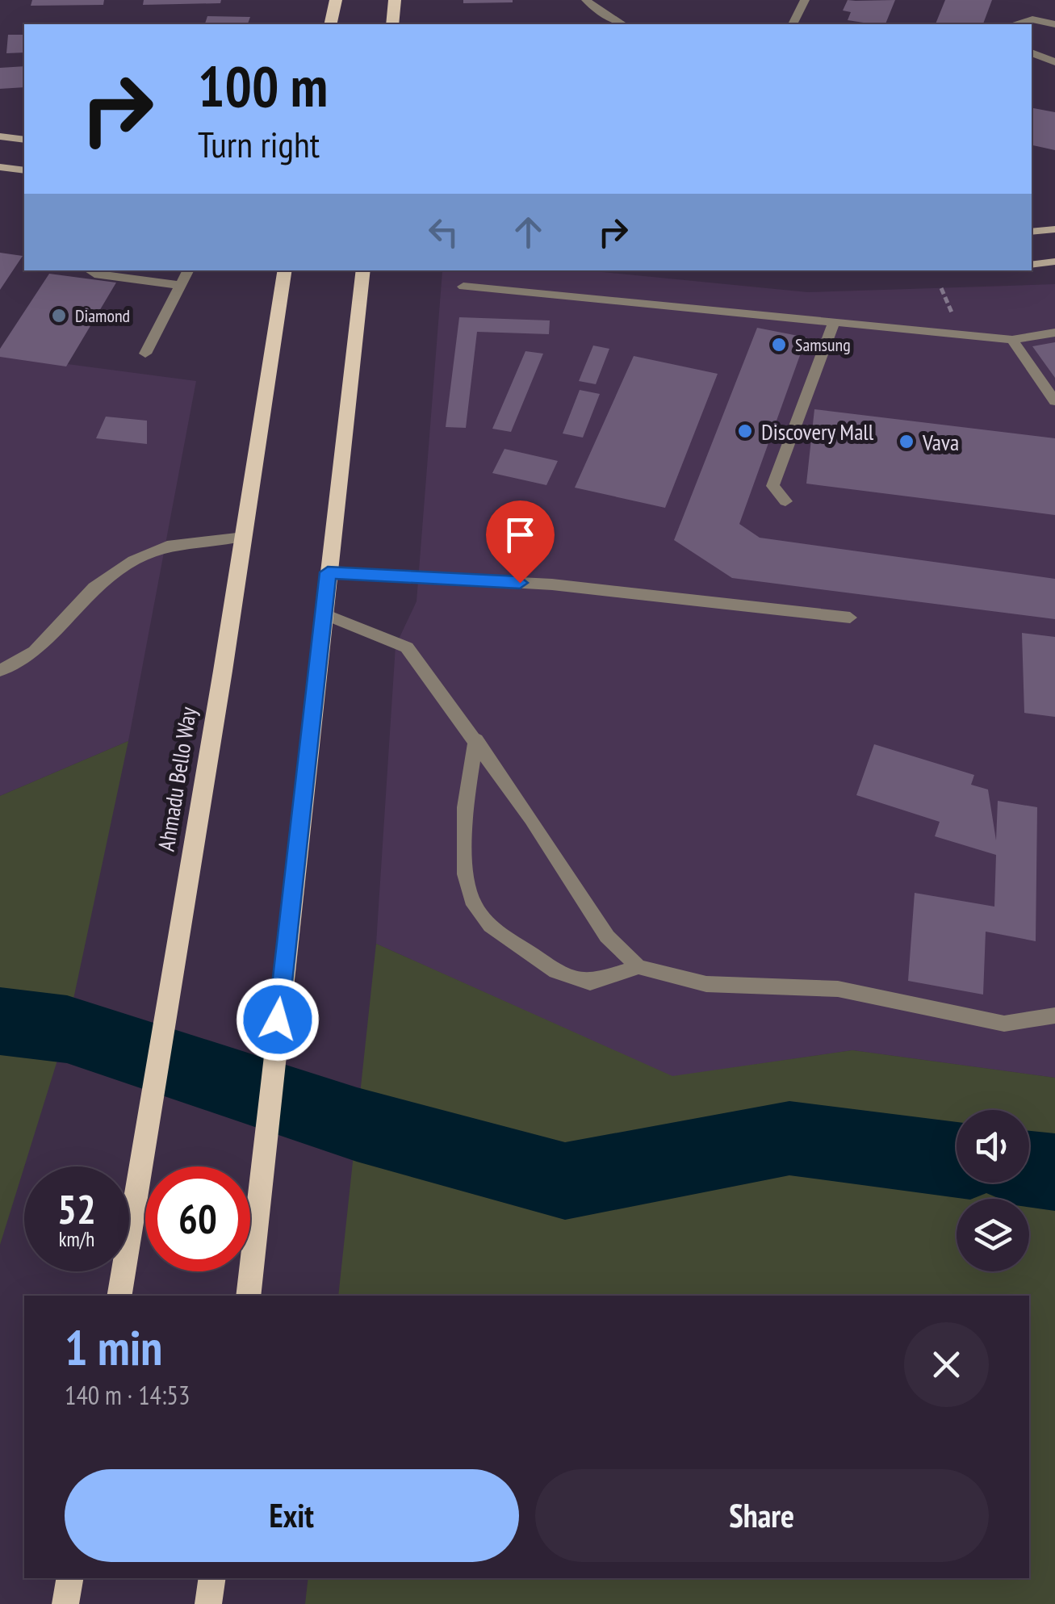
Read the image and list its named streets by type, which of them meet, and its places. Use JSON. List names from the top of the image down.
{
  "streets": {
    "main road": ["Ahmadu Bello Way"]
  },
  "places": [
    "Diamond",
    "Samsung",
    "Discovery Mall",
    "Vava"
  ],
  "page": {
    "turn": ["100 m", "Turn right"],
    "speed": "52 km/h",
    "limit": "60",
    "heading": ["1 min", "140 m · 14:53"],
    "buttons": ["Exit", "Share"]
  }
}
